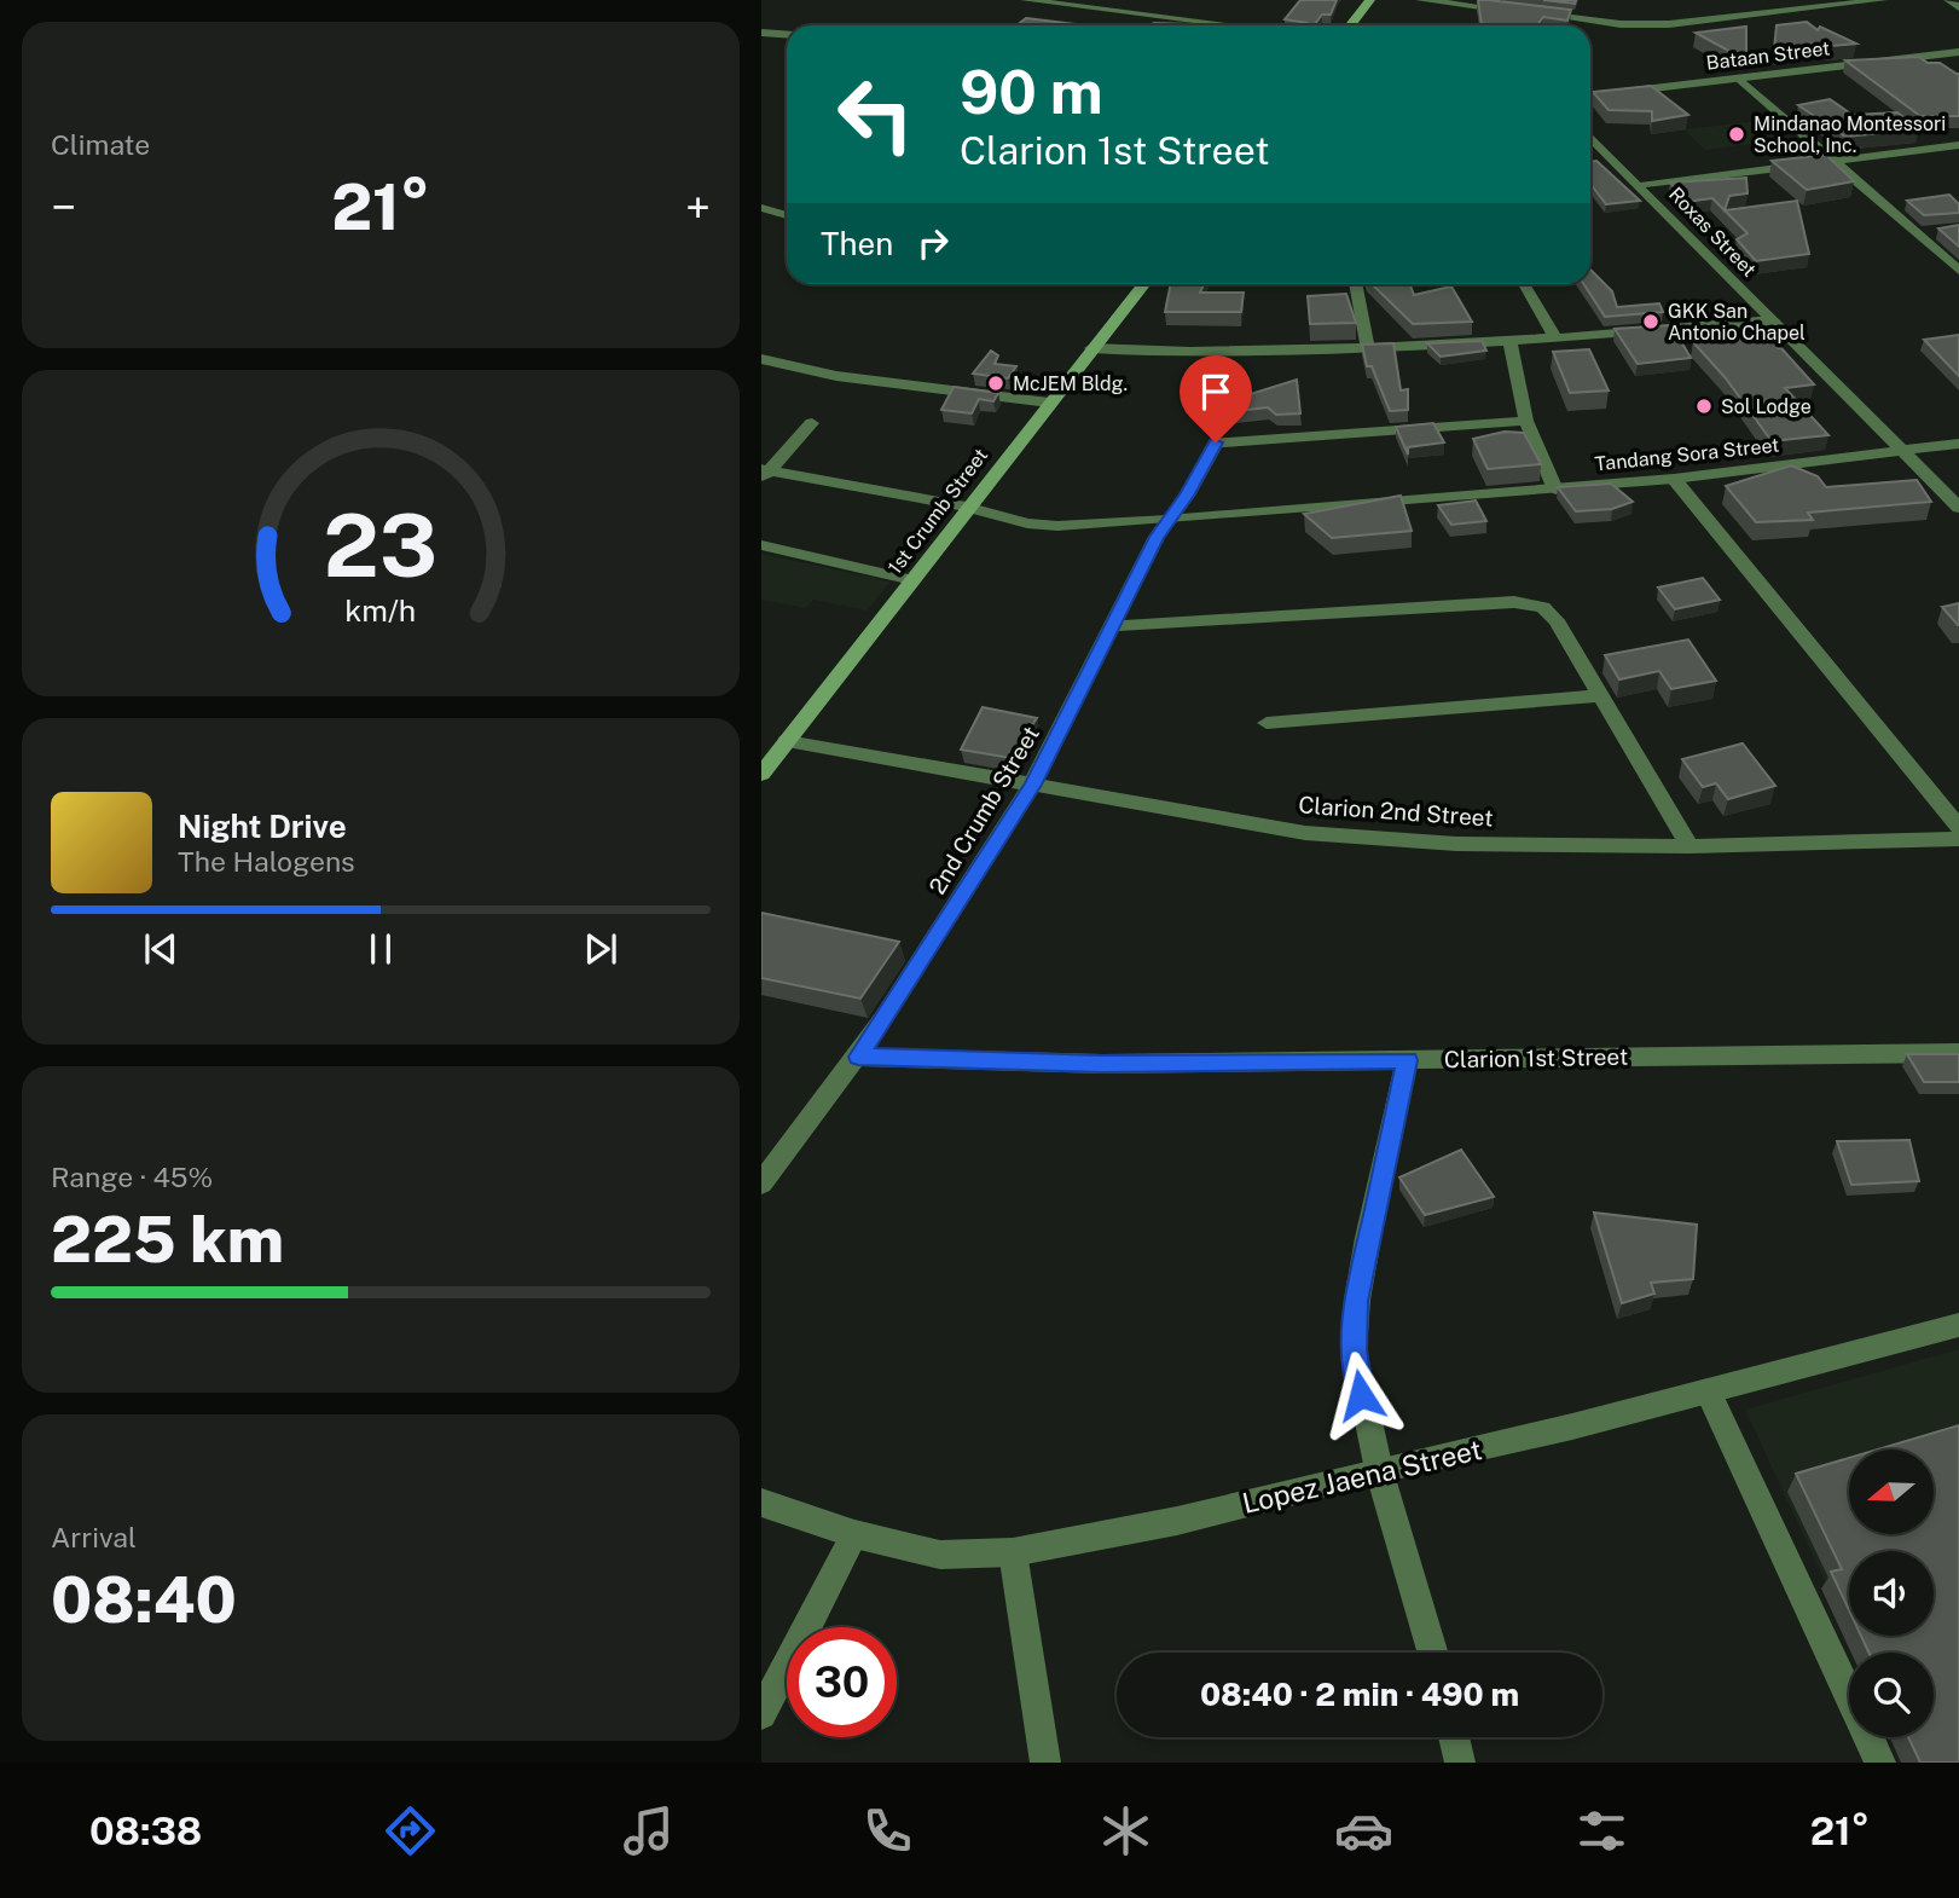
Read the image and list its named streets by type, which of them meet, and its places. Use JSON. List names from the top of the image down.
{
  "streets": {
    "main road": ["1st Crumb Street"],
    "street": [
      "Bataan Street",
      "Roxas Street",
      "Tandang Sora Street",
      "2nd Crumb Street",
      "Clarion 2nd Street",
      "Clarion 1st Street",
      "Lopez Jaena Street"
    ]
  },
  "crossings": [
    ["Roxas Street", "Tandang Sora Street"],
    ["Tandang Sora Street", "1st Crumb Street"],
    ["Tandang Sora Street", "2nd Crumb Street"],
    ["1st Crumb Street", "Clarion 2nd Street"],
    ["2nd Crumb Street", "Clarion 2nd Street"],
    ["2nd Crumb Street", "Clarion 1st Street"]
  ],
  "places": [
    "Mindanao Montessori School, Inc.",
    "GKK San Antonio Chapel",
    "McJEM Bldg.",
    "Sol Lodge"
  ],
  "north": "left",
  "page": {
    "tile": [
      "Climate",
      ["Range · 45%", "225 km"],
      ["Arrival", "08:40"]
    ],
    "turn": ["90 m", "Clarion 1st Street"],
    "heat": ["−", "21°", "+"],
    "then": "Then",
    "song": ["Night Drive", "The Halogens"],
    "limit": "30",
    "trip": "08:40 · 2 min · 490 m",
    "tabs": ["08:38", "21°"],
    "gauge": ["23", "km/h"]
  }
}
